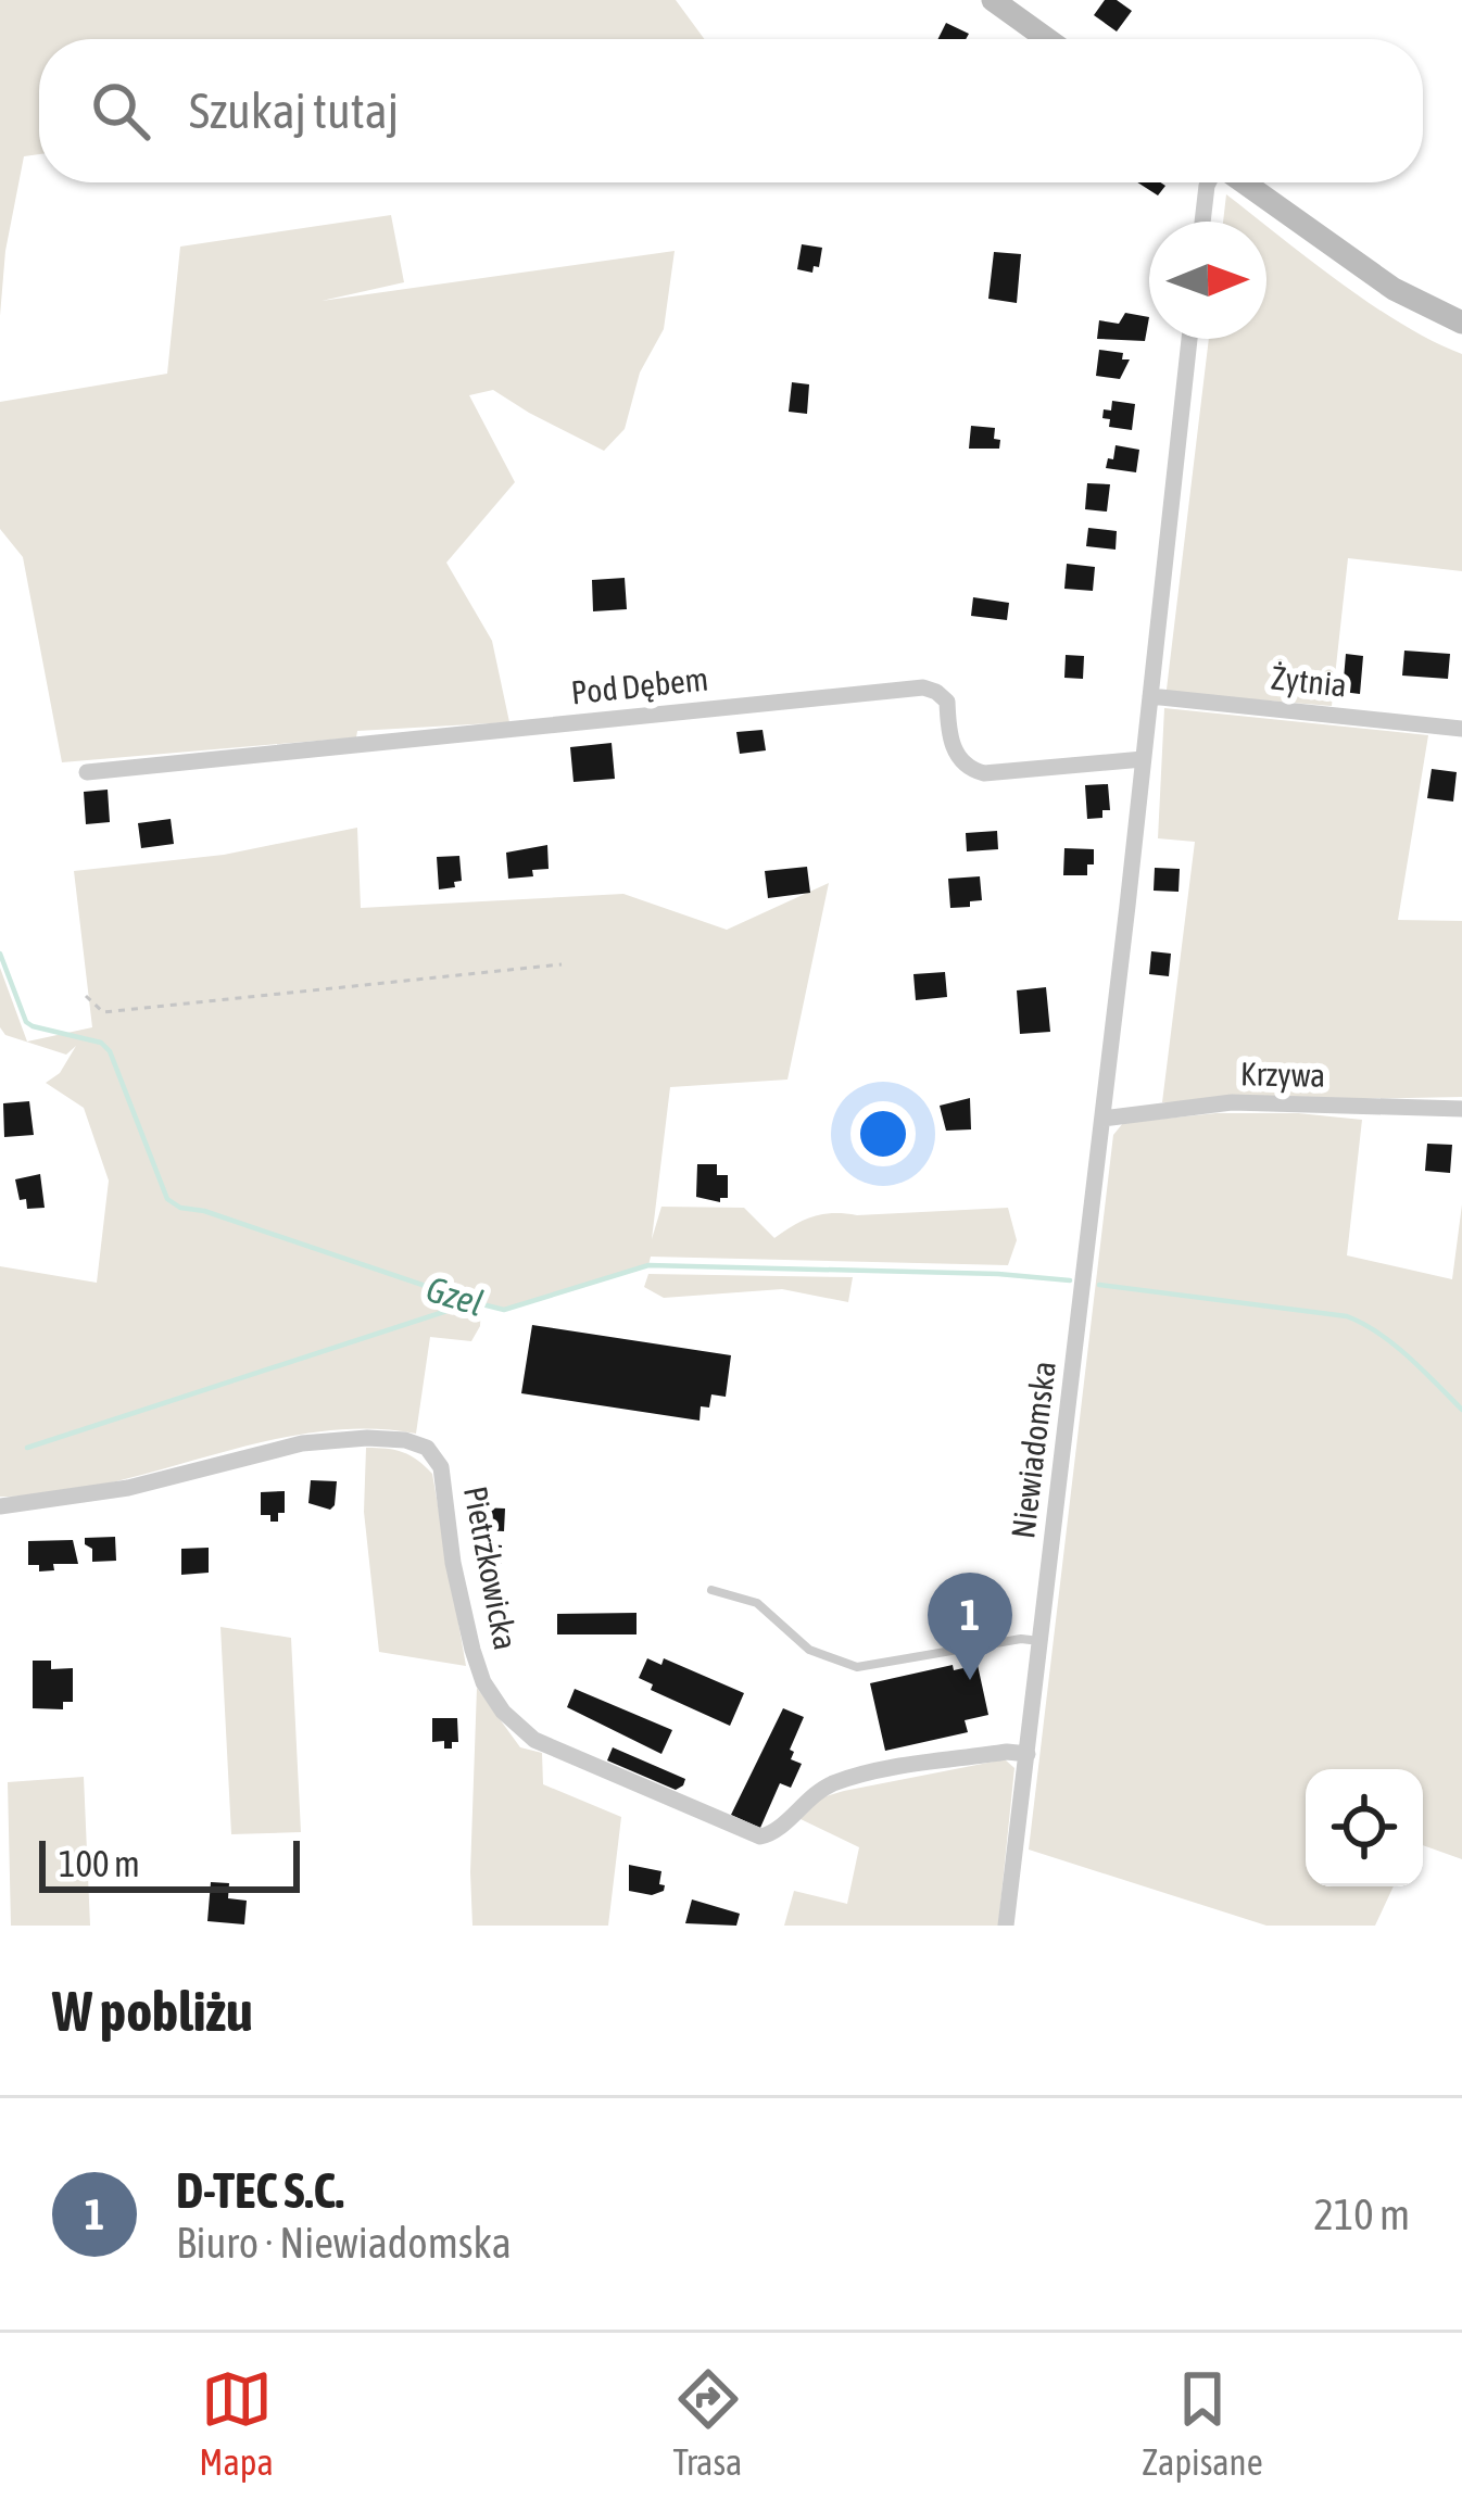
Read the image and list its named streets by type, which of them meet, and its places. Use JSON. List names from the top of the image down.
{
  "streets": {
    "street": [
      "Żytnia",
      "Pod Dębem",
      "Krzywa",
      "Niewiadomska",
      "Pietrzkowicka"
    ]
  },
  "crossings": [
    ["Pod Dębem", "Niewiadomska"],
    ["Krzywa", "Niewiadomska"],
    ["Niewiadomska", "Pietrzkowicka"]
  ],
  "water": ["Gzel"],
  "scale_bar": "100 m",
  "north": "right",
  "page": {
    "search": "Szukaj tutaj",
    "pins": "1",
    "scale": "100 m",
    "heading": "W pobliżu",
    "list": [
      {
        "mark": "1",
        "name": "D-TEC S.C.",
        "note": "Biuro · Niewiadomska",
        "value": "210 m"
      }
    ],
    "nav": ["Mapa", "Trasa", "Zapisane"]
  }
}
